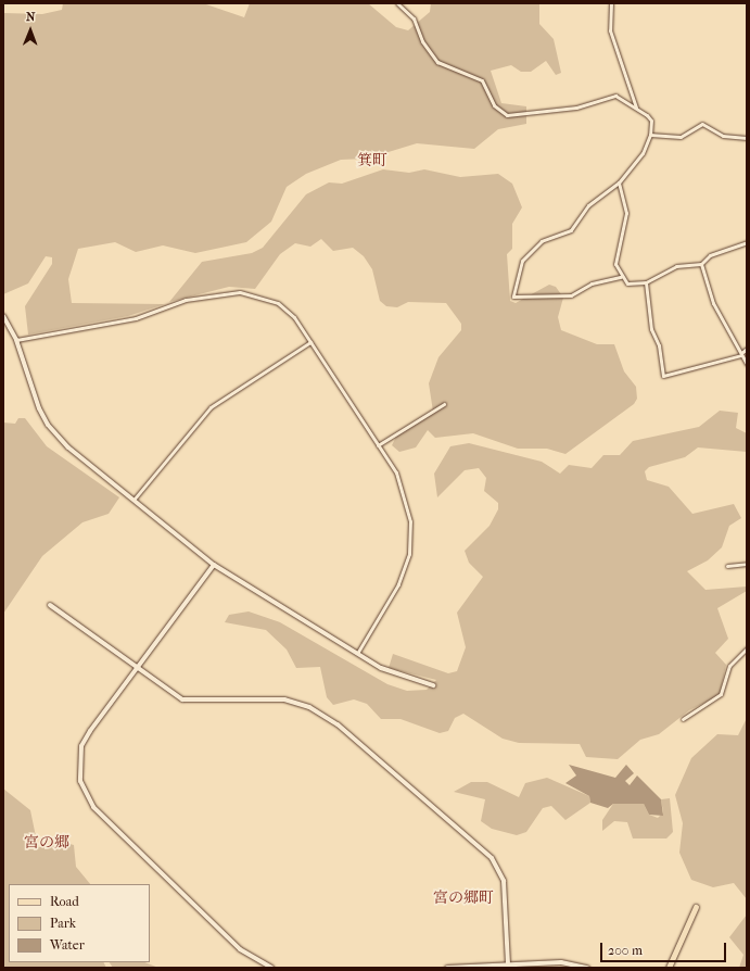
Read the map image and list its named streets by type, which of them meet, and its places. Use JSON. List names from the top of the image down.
{
  "districts": ["箕町", "宮の郷", "宮の郷町"],
  "legend": ["Road", "Park", "Water"],
  "scale_bar": "200 m",
  "north": "top"
}
